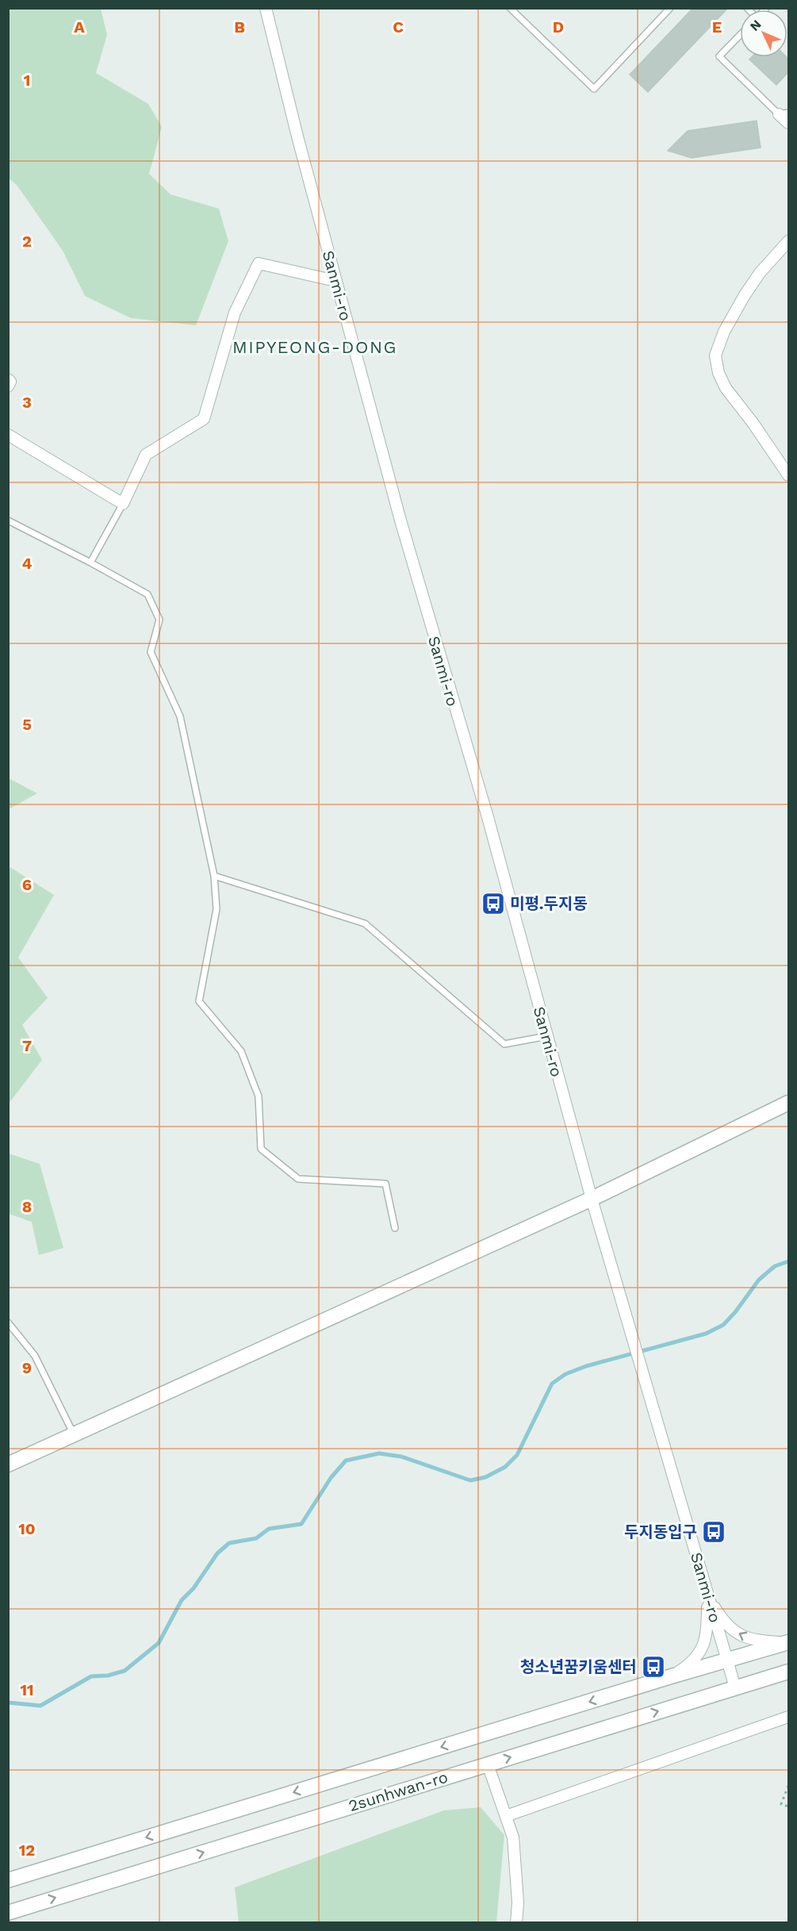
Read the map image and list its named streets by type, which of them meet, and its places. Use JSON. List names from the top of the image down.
{
  "streets": {
    "street": ["Sanmi-ro", "2sunhwan-ro"]
  },
  "crossings": [
    ["Sanmi-ro", "2sunhwan-ro"]
  ],
  "districts": ["MIPYEONG-DONG"],
  "places": {
    "bus stop": ["미평.두지동", "두지동입구", "청소년꿈키움센터"]
  },
  "north": "top left",
  "grid": {
    "columns": [
      "A",
      "B",
      "C",
      "D",
      "E"
    ],
    "rows": [
      "1",
      "2",
      "3",
      "4",
      "5",
      "6",
      "7",
      "8",
      "9",
      "10",
      "11",
      "12"
    ]
  }
}
